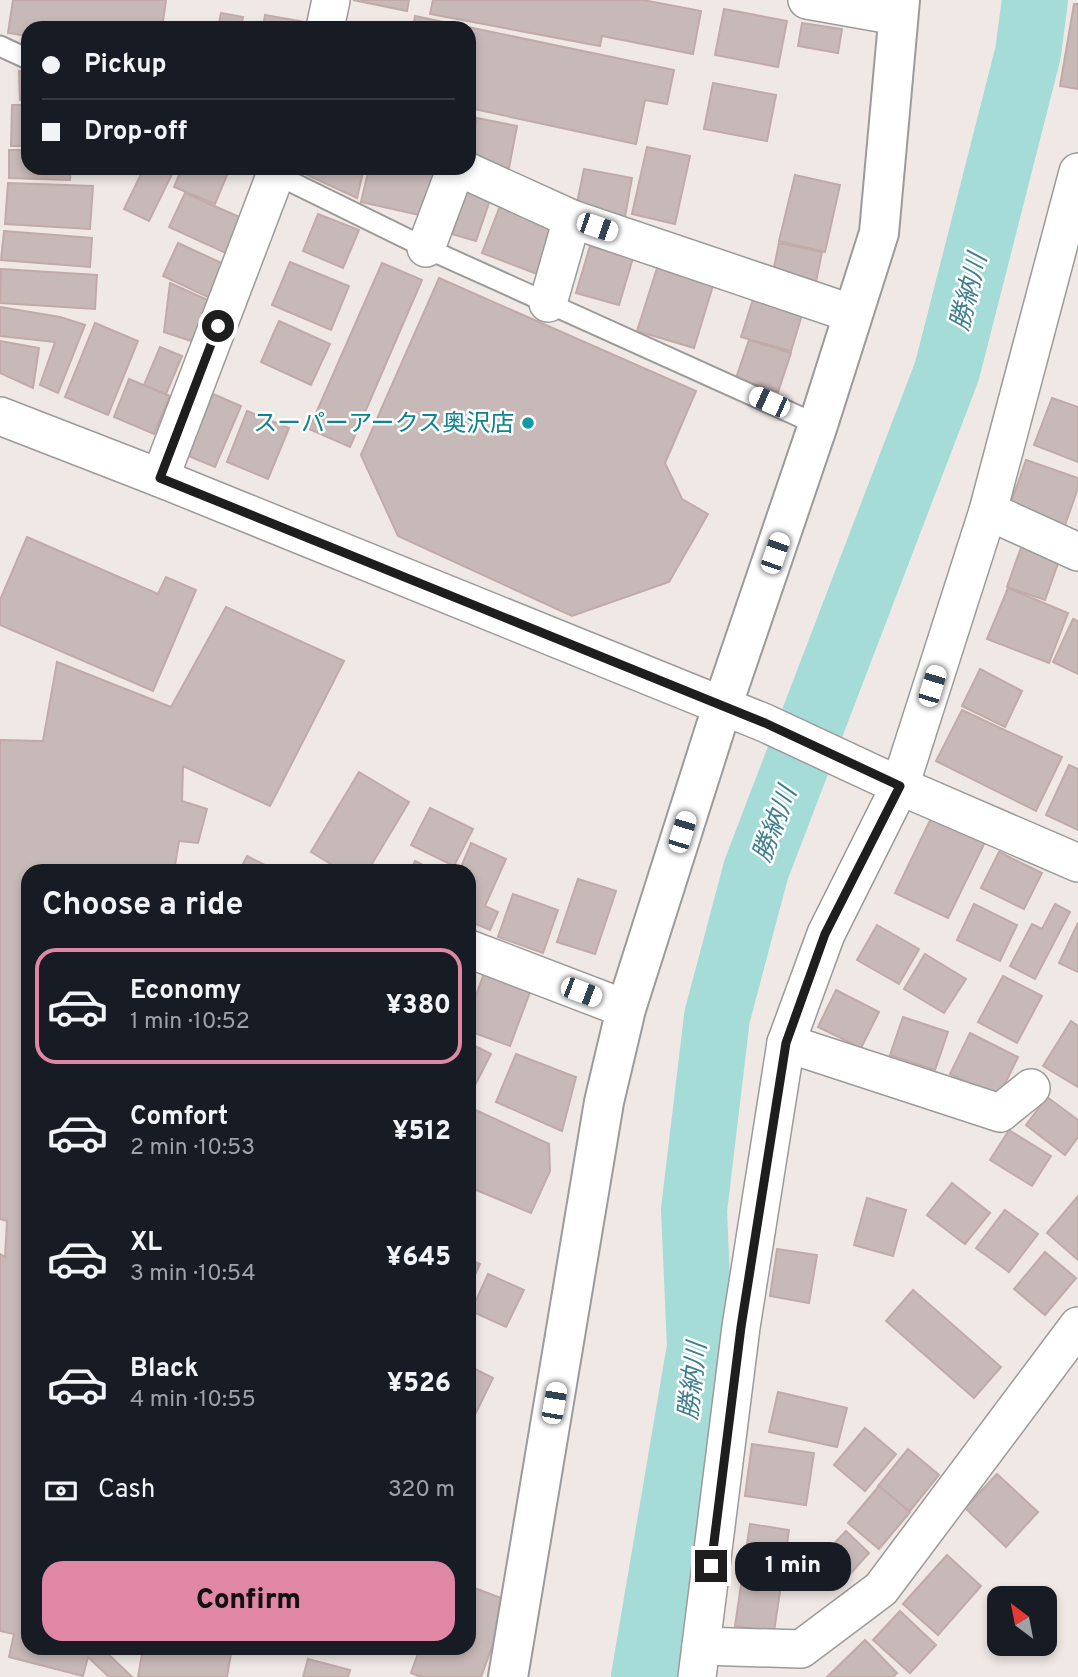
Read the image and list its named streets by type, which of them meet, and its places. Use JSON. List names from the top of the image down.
{
  "water": ["勝納川"],
  "places": ["スーパーアークス奥沢店"],
  "north": "top left",
  "page": {
    "banner": ["Pickup", "Drop-off"],
    "heading": "Choose a ride",
    "list": [
      {
        "name": "Economy",
        "note": "1 min · 10:52",
        "value": "¥380"
      },
      {
        "name": "Comfort",
        "note": "2 min · 10:53",
        "value": "¥512"
      },
      {
        "name": "XL",
        "note": "3 min · 10:54",
        "value": "¥645"
      },
      {
        "name": "Black",
        "note": "4 min · 10:55",
        "value": "¥526"
      }
    ],
    "pay": ["Cash", "320 m"],
    "bubble": "1 min",
    "buttons": "Confirm"
  }
}
